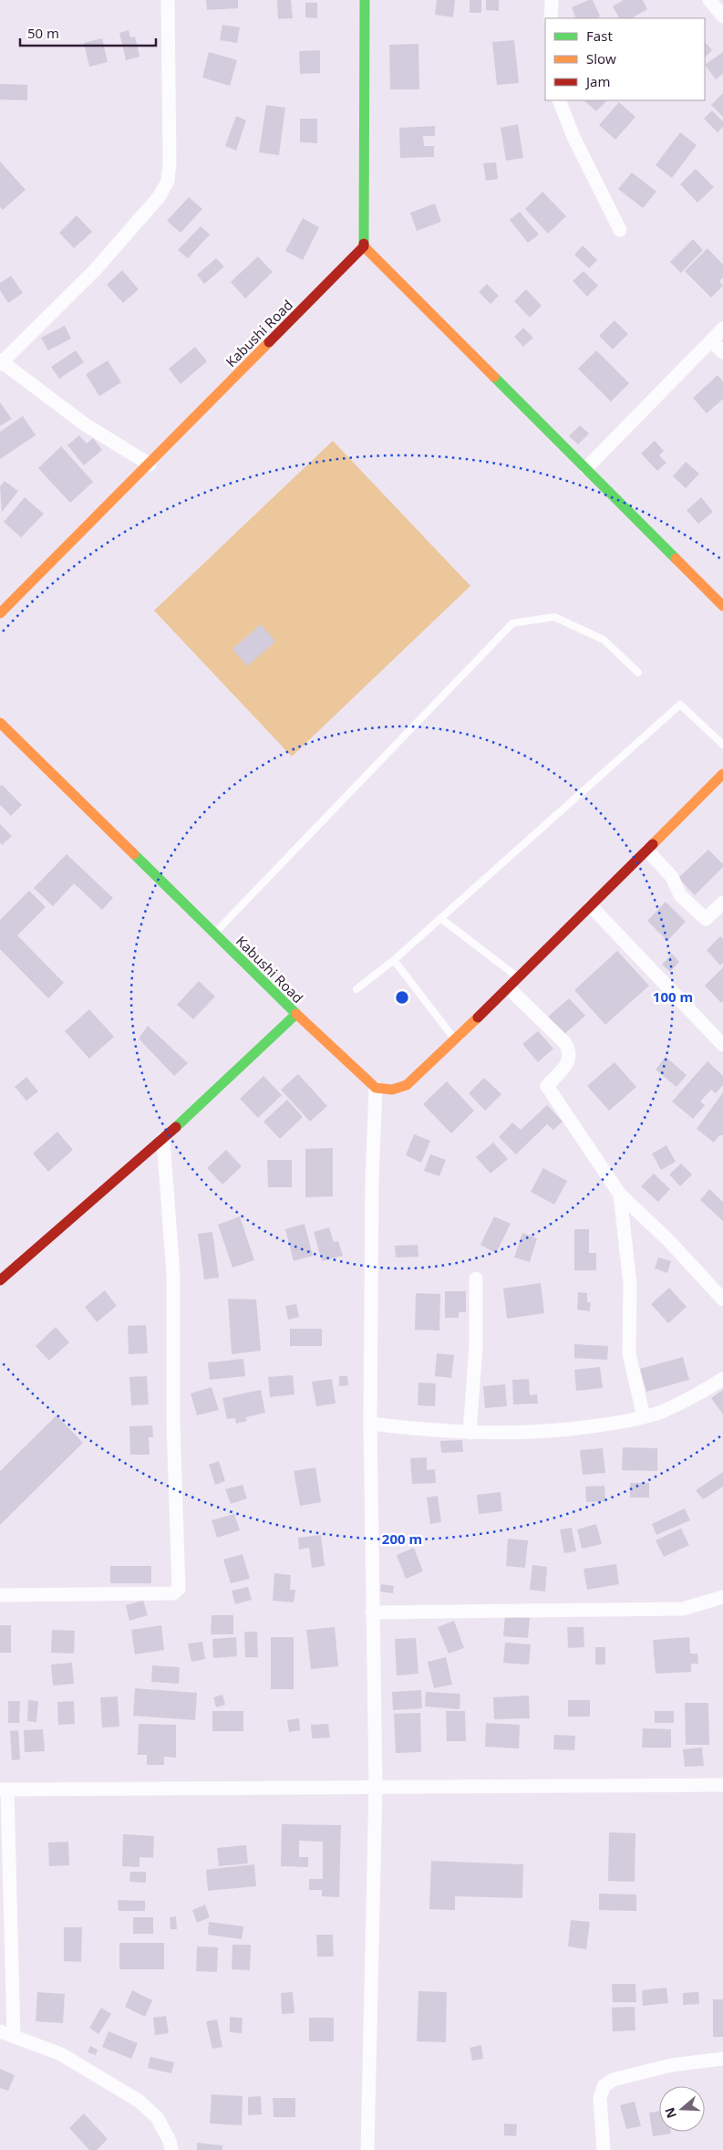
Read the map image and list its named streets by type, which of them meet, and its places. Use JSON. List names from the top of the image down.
{
  "streets": {
    "main road": ["Kabushi Road"]
  },
  "legend": ["Fast", "Slow", "Jam"],
  "scale_bar": "50 m",
  "north": "left",
  "rings": ["100 m", "200 m"]
}
